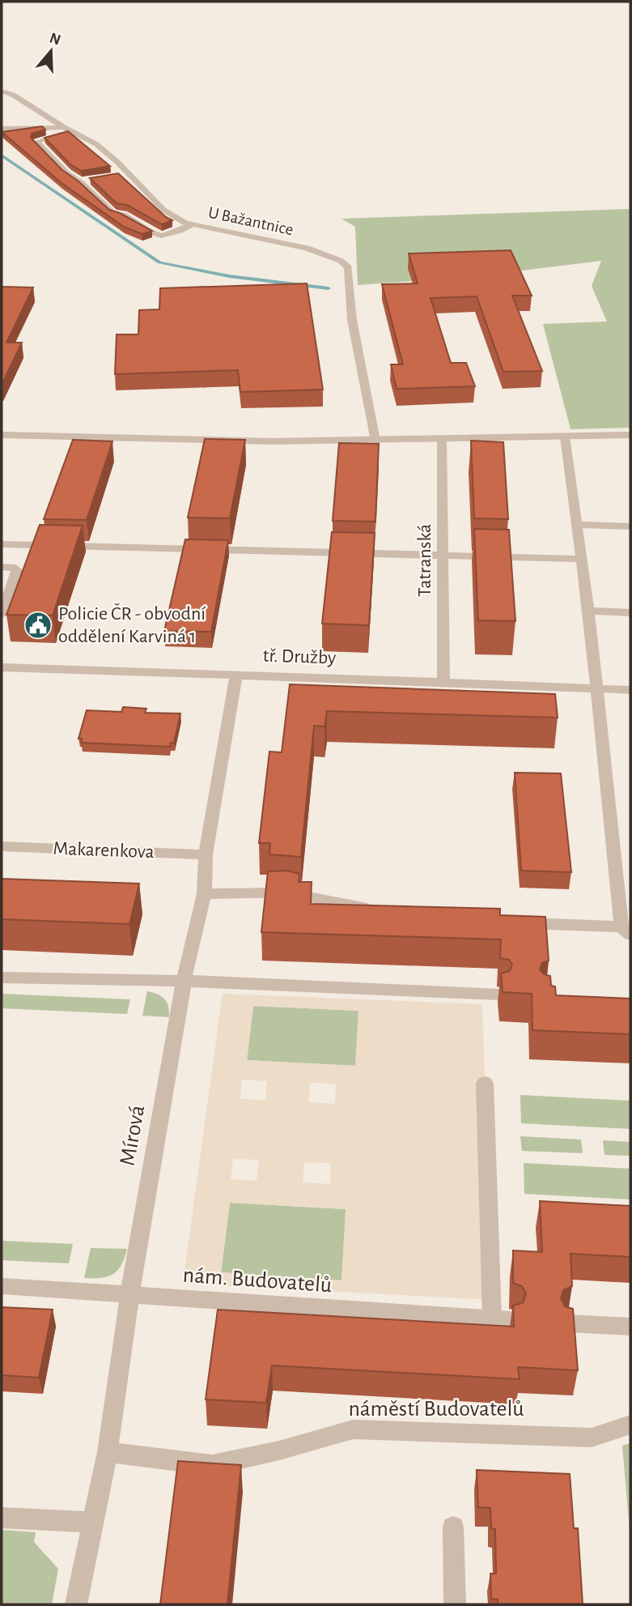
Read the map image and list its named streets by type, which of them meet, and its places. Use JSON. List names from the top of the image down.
{
  "streets": {
    "street": [
      "U Bažantnice",
      "Tatranská",
      "tř. Družby",
      "Makarenkova",
      "Mírová",
      "nám. Budovatelů",
      "náměstí Budovatelů"
    ]
  },
  "crossings": [
    ["Tatranská", "tř. Družby"],
    ["tř. Družby", "Mírová"],
    ["Makarenkova", "Mírová"],
    ["Mírová", "nám. Budovatelů"],
    ["Mírová", "náměstí Budovatelů"]
  ],
  "places": {
    "public building": ["Policie ČR - obvodní oddělení Karviná 1"]
  },
  "north": "top"
}
